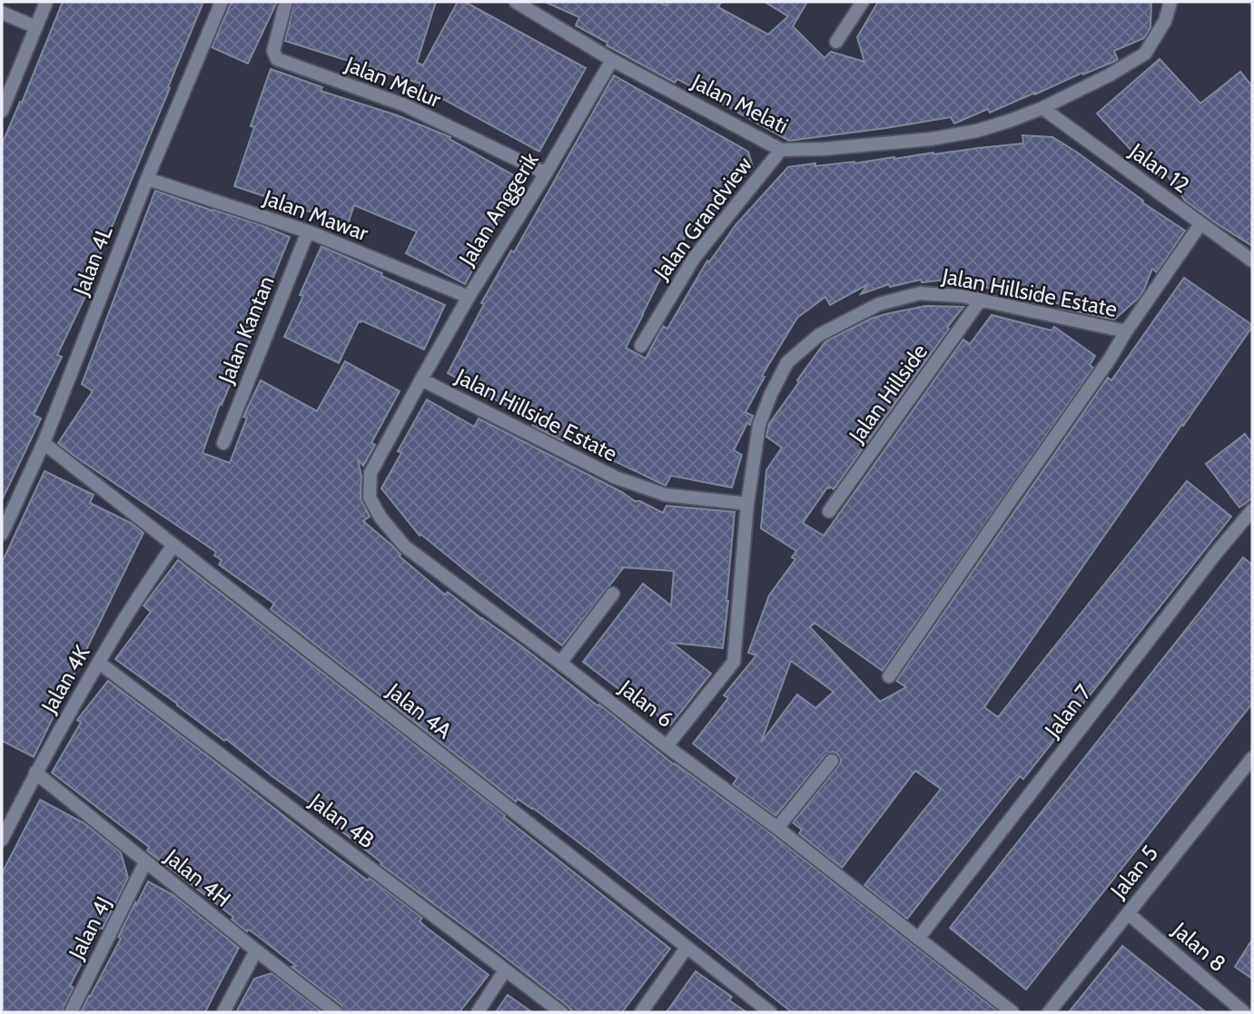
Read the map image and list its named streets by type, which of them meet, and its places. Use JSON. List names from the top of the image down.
{
  "streets": {
    "street": [
      "Jalan Melur",
      "Jalan Melati",
      "Jalan 12",
      "Jalan Anggerik",
      "Jalan Mawar",
      "Jalan Grandview",
      "Jalan 4L",
      "Jalan Hillside Estate",
      "Jalan Kantan",
      "Jalan Hillside",
      "Jalan 4K",
      "Jalan 6",
      "Jalan 4A",
      "Jalan 7",
      "Jalan 4B",
      "Jalan 5",
      "Jalan 4H",
      "Jalan 4J",
      "Jalan 8"
    ]
  },
  "crossings": [
    ["Jalan Melur", "Jalan Anggerik"],
    ["Jalan Melati", "Jalan 12"],
    ["Jalan Melati", "Jalan Anggerik"],
    ["Jalan Melati", "Jalan Grandview"],
    ["Jalan 12", "Jalan Hillside Estate"],
    ["Jalan Anggerik", "Jalan Mawar"],
    ["Jalan Anggerik", "Jalan Hillside Estate"],
    ["Jalan Anggerik", "Jalan 6"],
    ["Jalan Mawar", "Jalan 4L"],
    ["Jalan Mawar", "Jalan Kantan"],
    ["Jalan 4L", "Jalan 4A"],
    ["Jalan Hillside Estate", "Jalan Hillside"],
    ["Jalan Hillside Estate", "Jalan 6"],
    ["Jalan 4K", "Jalan 4A"],
    ["Jalan 4K", "Jalan 4B"],
    ["Jalan 4K", "Jalan 4H"],
    ["Jalan 6", "Jalan 7"],
    ["Jalan 5", "Jalan 8"],
    ["Jalan 4H", "Jalan 4J"]
  ]
}
